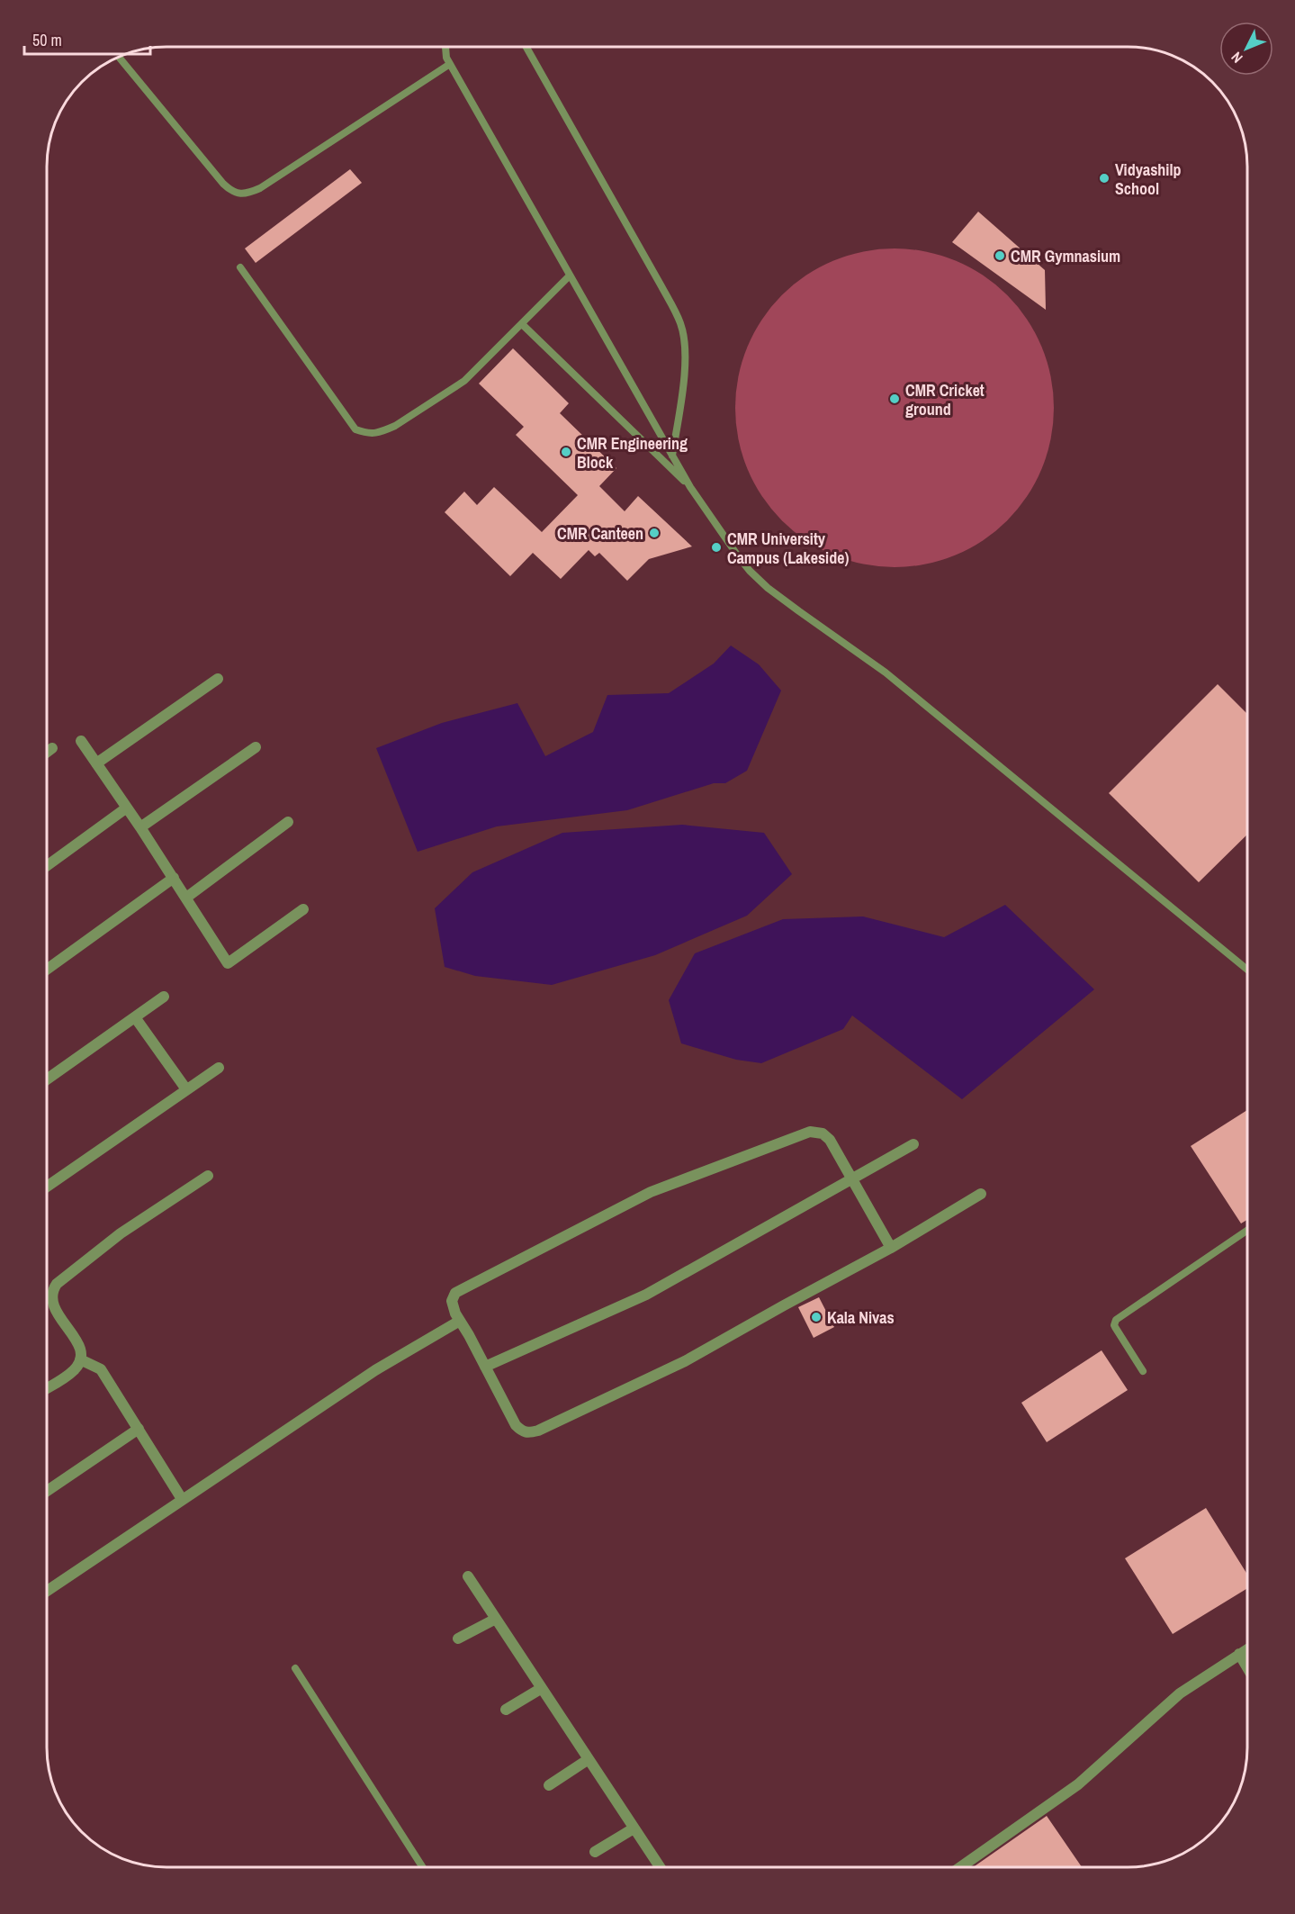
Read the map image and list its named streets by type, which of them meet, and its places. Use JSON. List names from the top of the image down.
{
  "places": [
    "Vidyashilp School",
    "CMR Gymnasium",
    "CMR Cricket ground",
    "CMR Engineering Block",
    "CMR Canteen",
    "CMR University Campus (Lakeside)",
    "Kala Nivas"
  ],
  "scale_bar": "50 m",
  "north": "bottom left"
}
